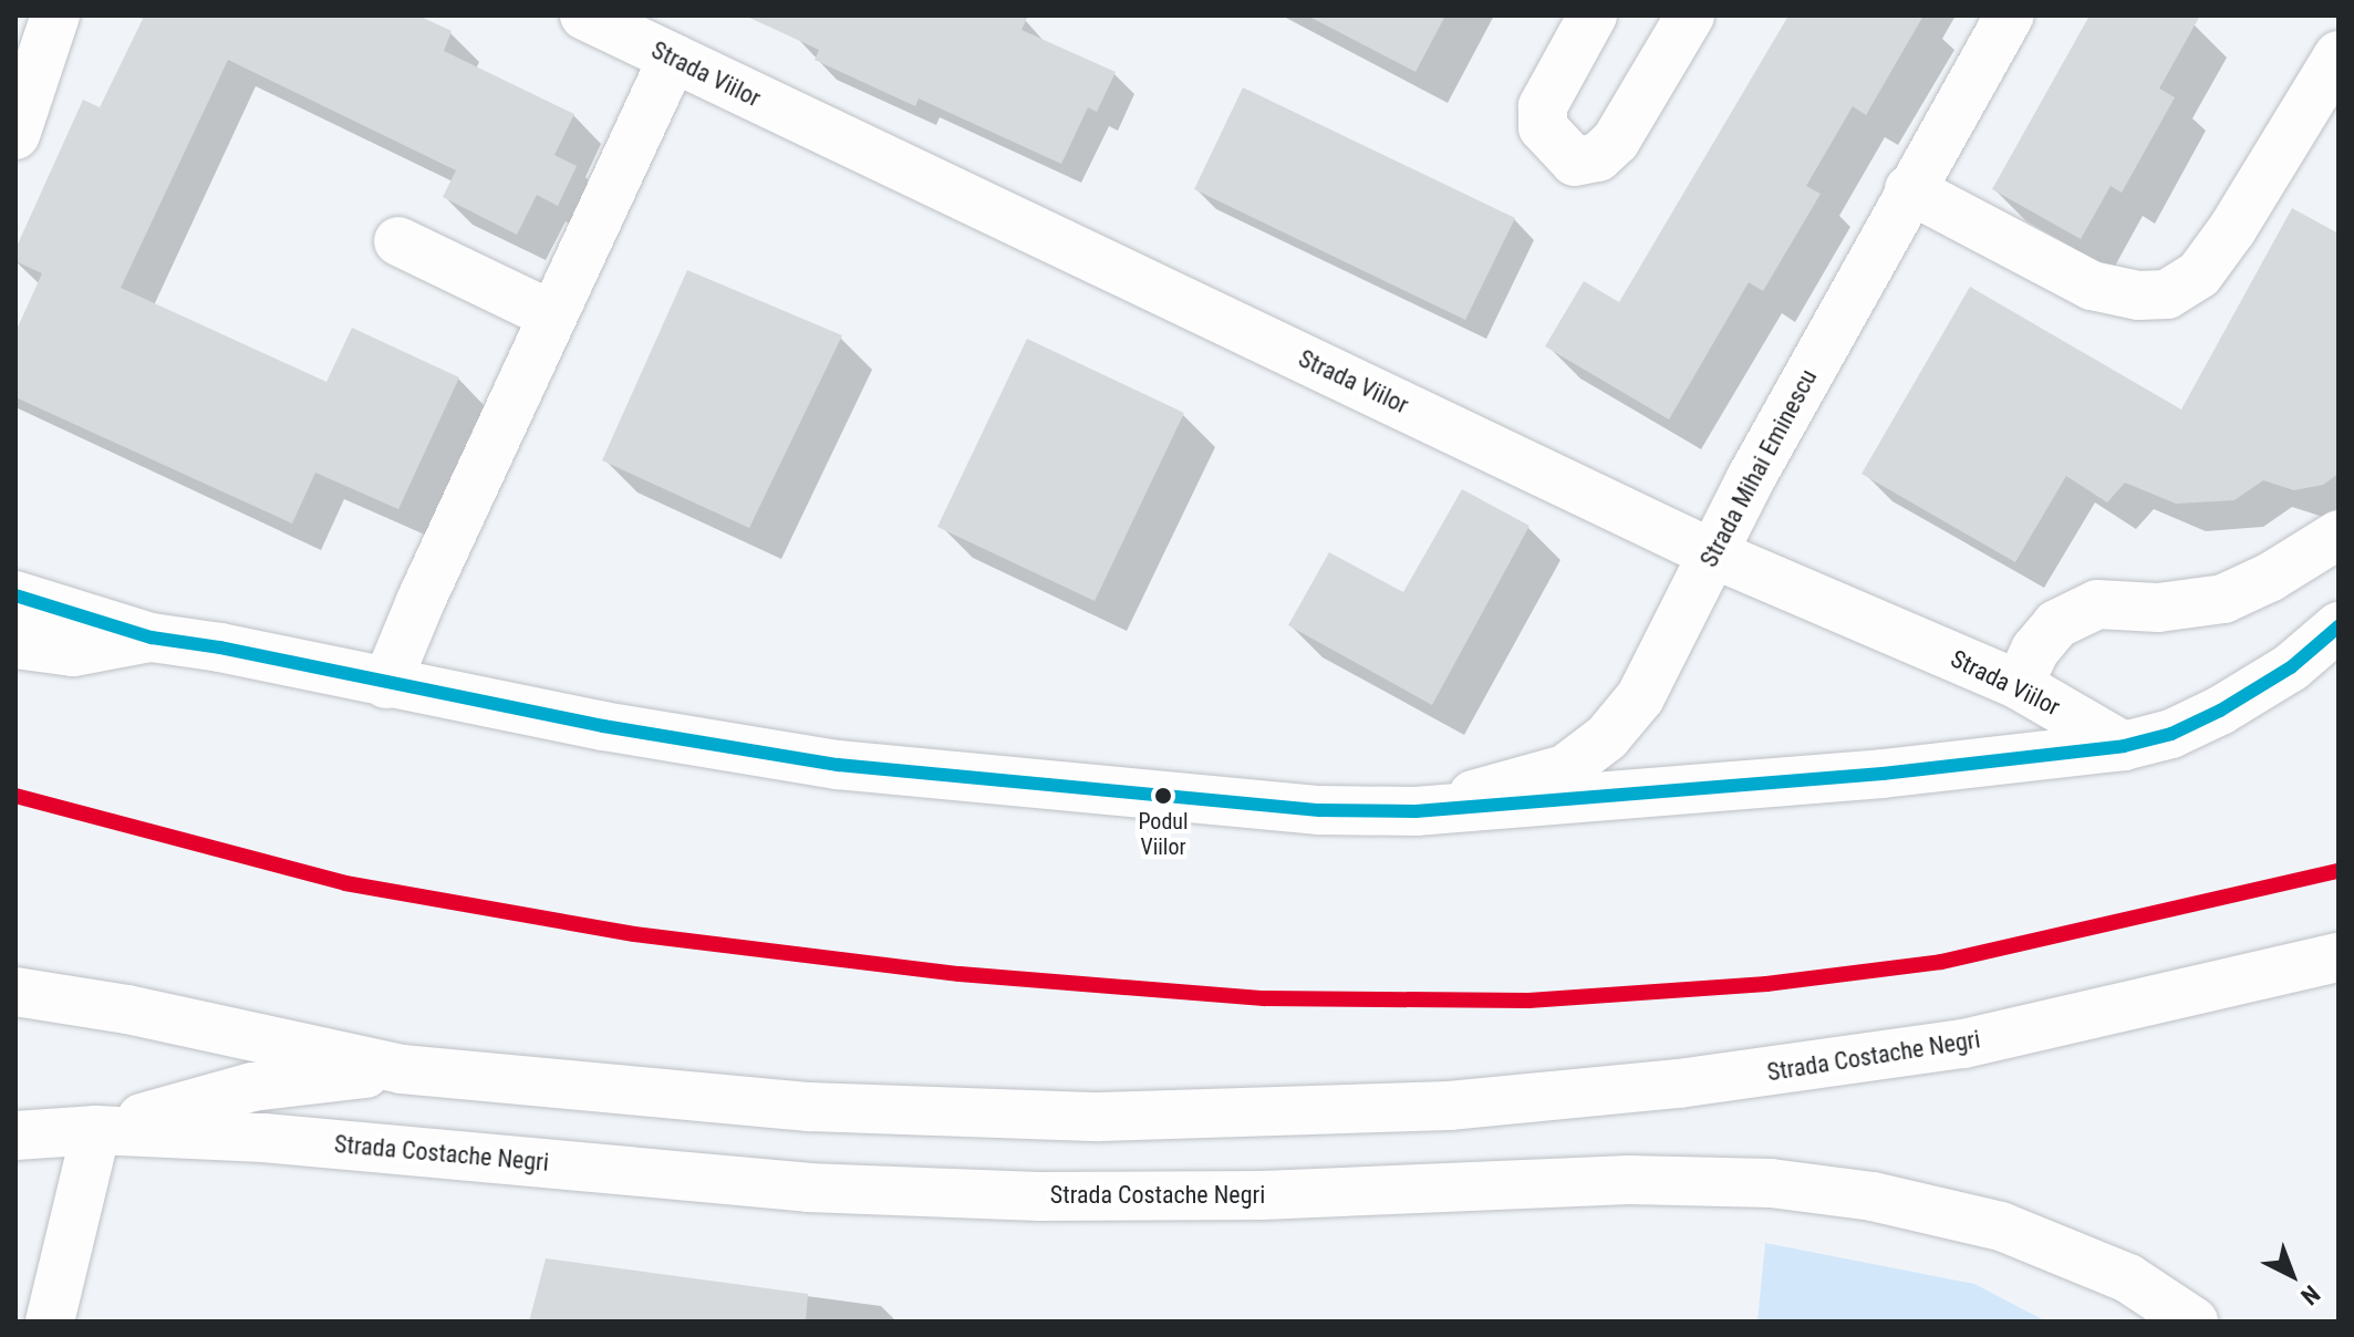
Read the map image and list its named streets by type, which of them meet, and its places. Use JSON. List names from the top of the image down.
{
  "streets": {
    "main road": ["Strada Viilor", "Strada Mihai Eminescu", "Strada Costache Negri"]
  },
  "crossings": [
    ["Strada Viilor", "Strada Mihai Eminescu"]
  ],
  "places": ["Podul Viilor"],
  "north": "bottom right"
}
